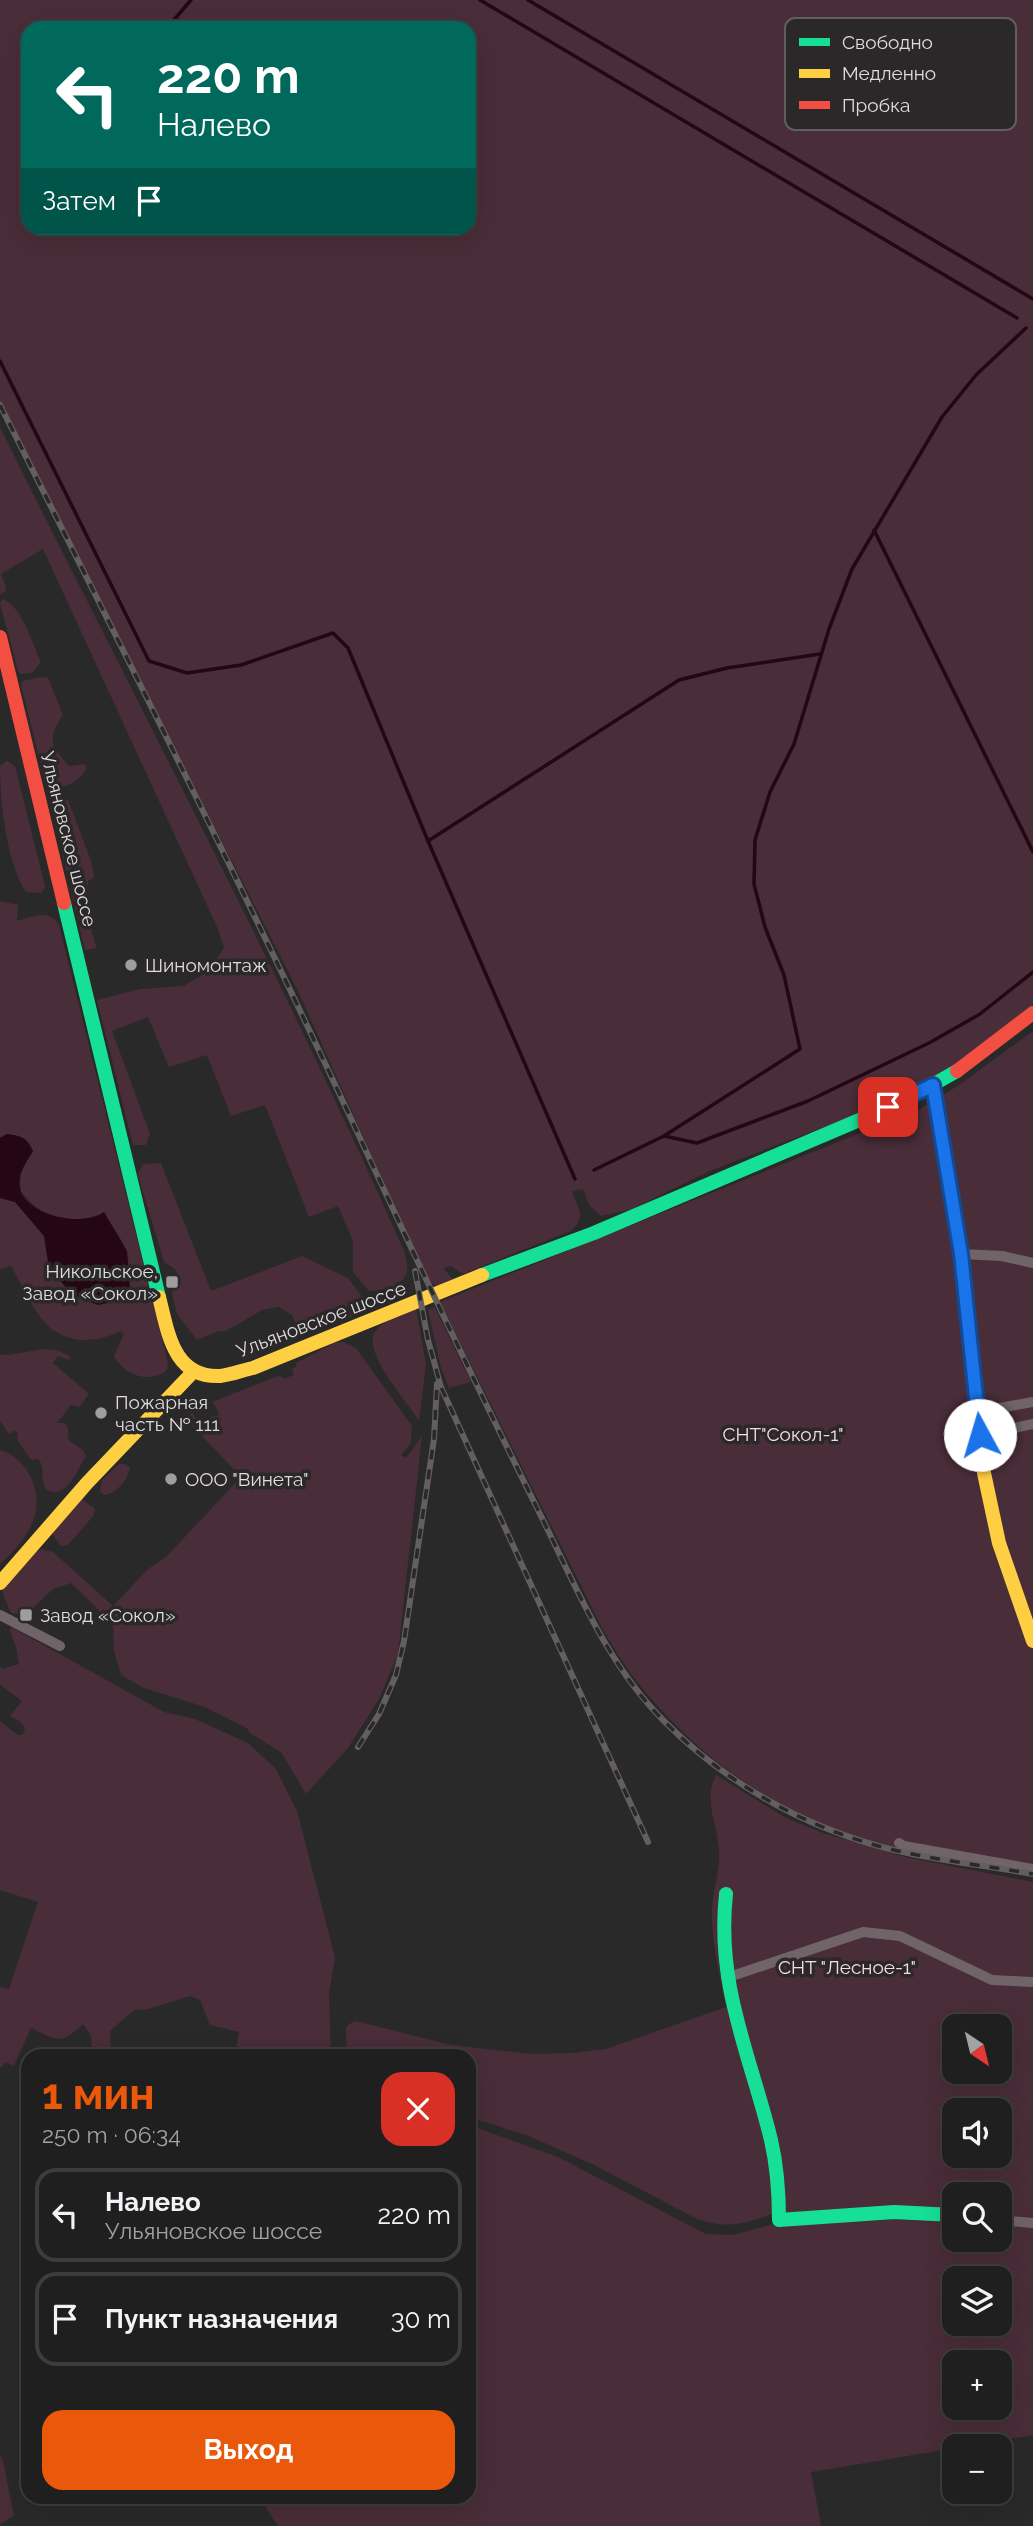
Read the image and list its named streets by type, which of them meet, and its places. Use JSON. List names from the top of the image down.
{
  "streets": {
    "main road": ["Ульяновское шоссе"]
  },
  "parks": ["СНТ\"Сокол-1\"", "СНТ \"Лесное-1\""],
  "places": {
    "other": ["Шиномонтаж", "Пожарная часть № 111", "ООО \"Винета\""],
    "transit": ["Никольское, Завод «Сокол»", "Завод «Сокол»"]
  },
  "legend": ["Свободно", "Медленно", "Пробка"],
  "north": "bottom right",
  "page": {
    "turn": ["220 m", "Налево"],
    "then": "Затем",
    "map_buttons": ["+", "−"],
    "heading": ["1 мин", "250 m · 06:34"],
    "list": [
      {
        "name": "Налево",
        "note": "Ульяновское шоссе",
        "value": "220 m"
      },
      {
        "name": "Пункт назначения",
        "value": "30 m"
      }
    ],
    "buttons": "Выход"
  }
}
